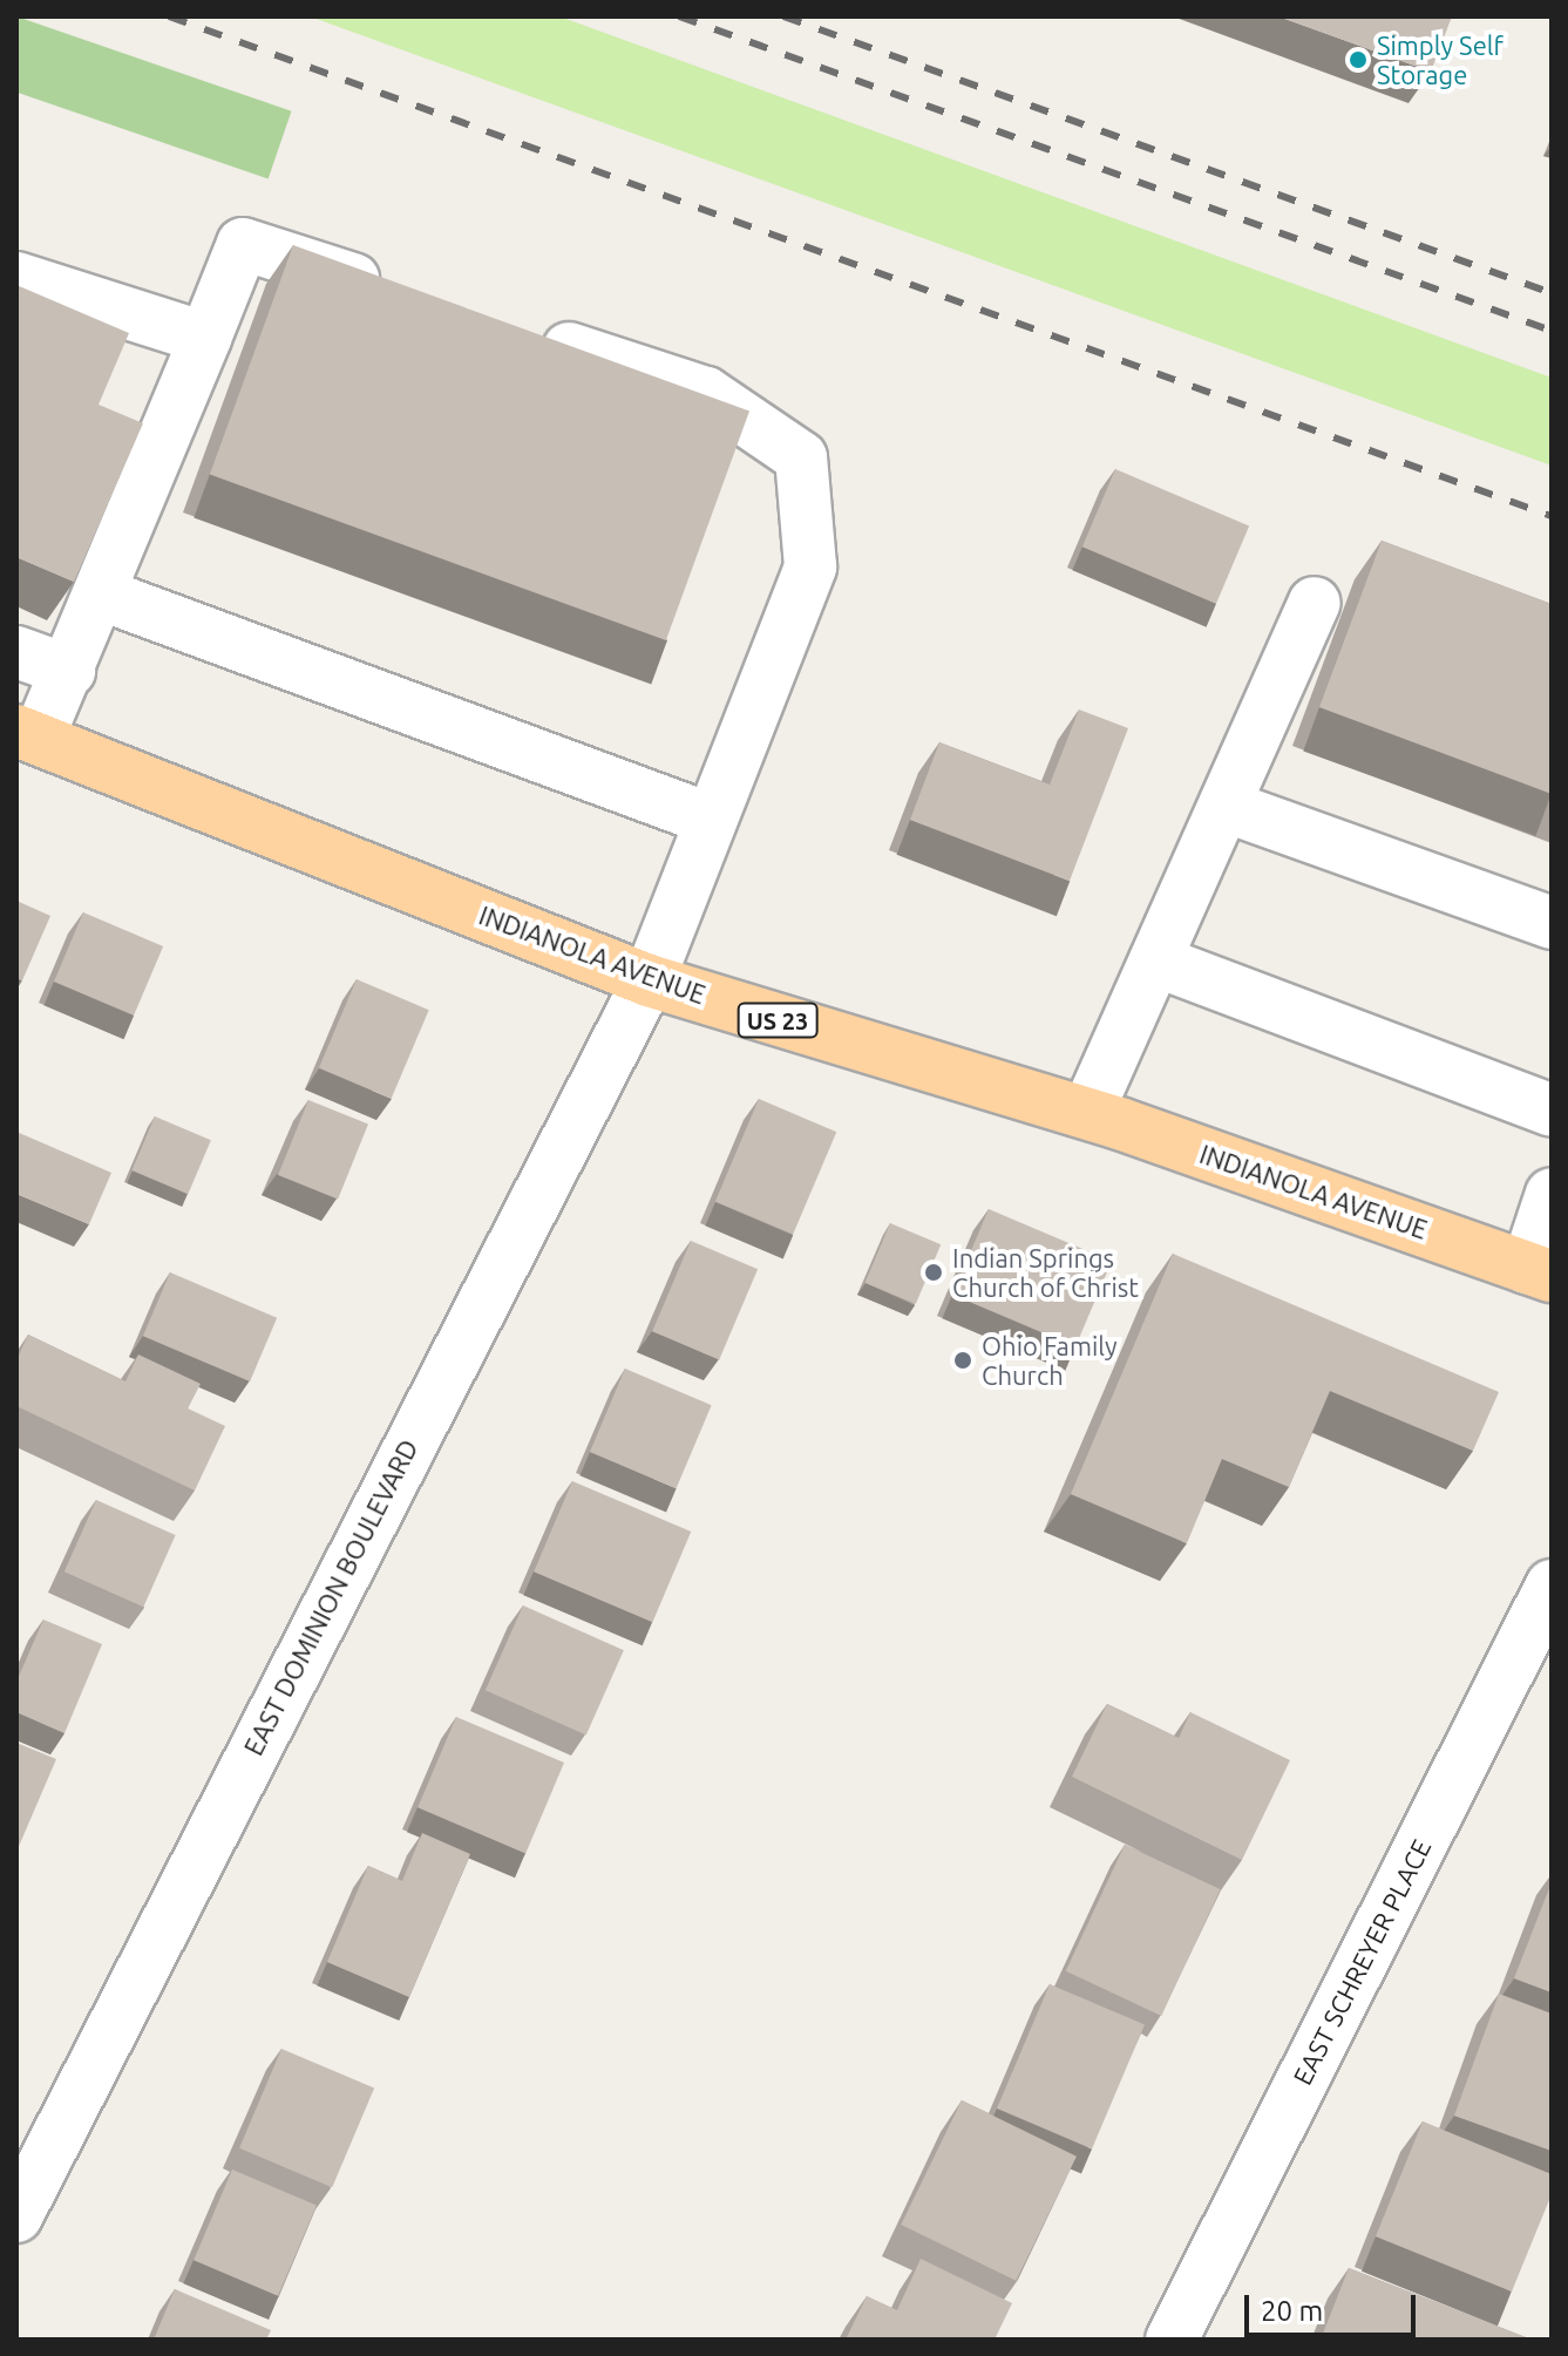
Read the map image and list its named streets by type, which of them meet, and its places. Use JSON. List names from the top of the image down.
{
  "streets": {
    "main road": ["INDIANOLA AVENUE", "US 23"],
    "street": ["EAST DOMINION BOULEVARD", "EAST SCHREYER PLACE"]
  },
  "crossings": [
    ["INDIANOLA AVENUE", "EAST DOMINION BOULEVARD"]
  ],
  "places": ["Simply Self Storage", "Indian Springs Church of Christ", "Ohio Family Church"],
  "scale_bar": "20 m"
}
